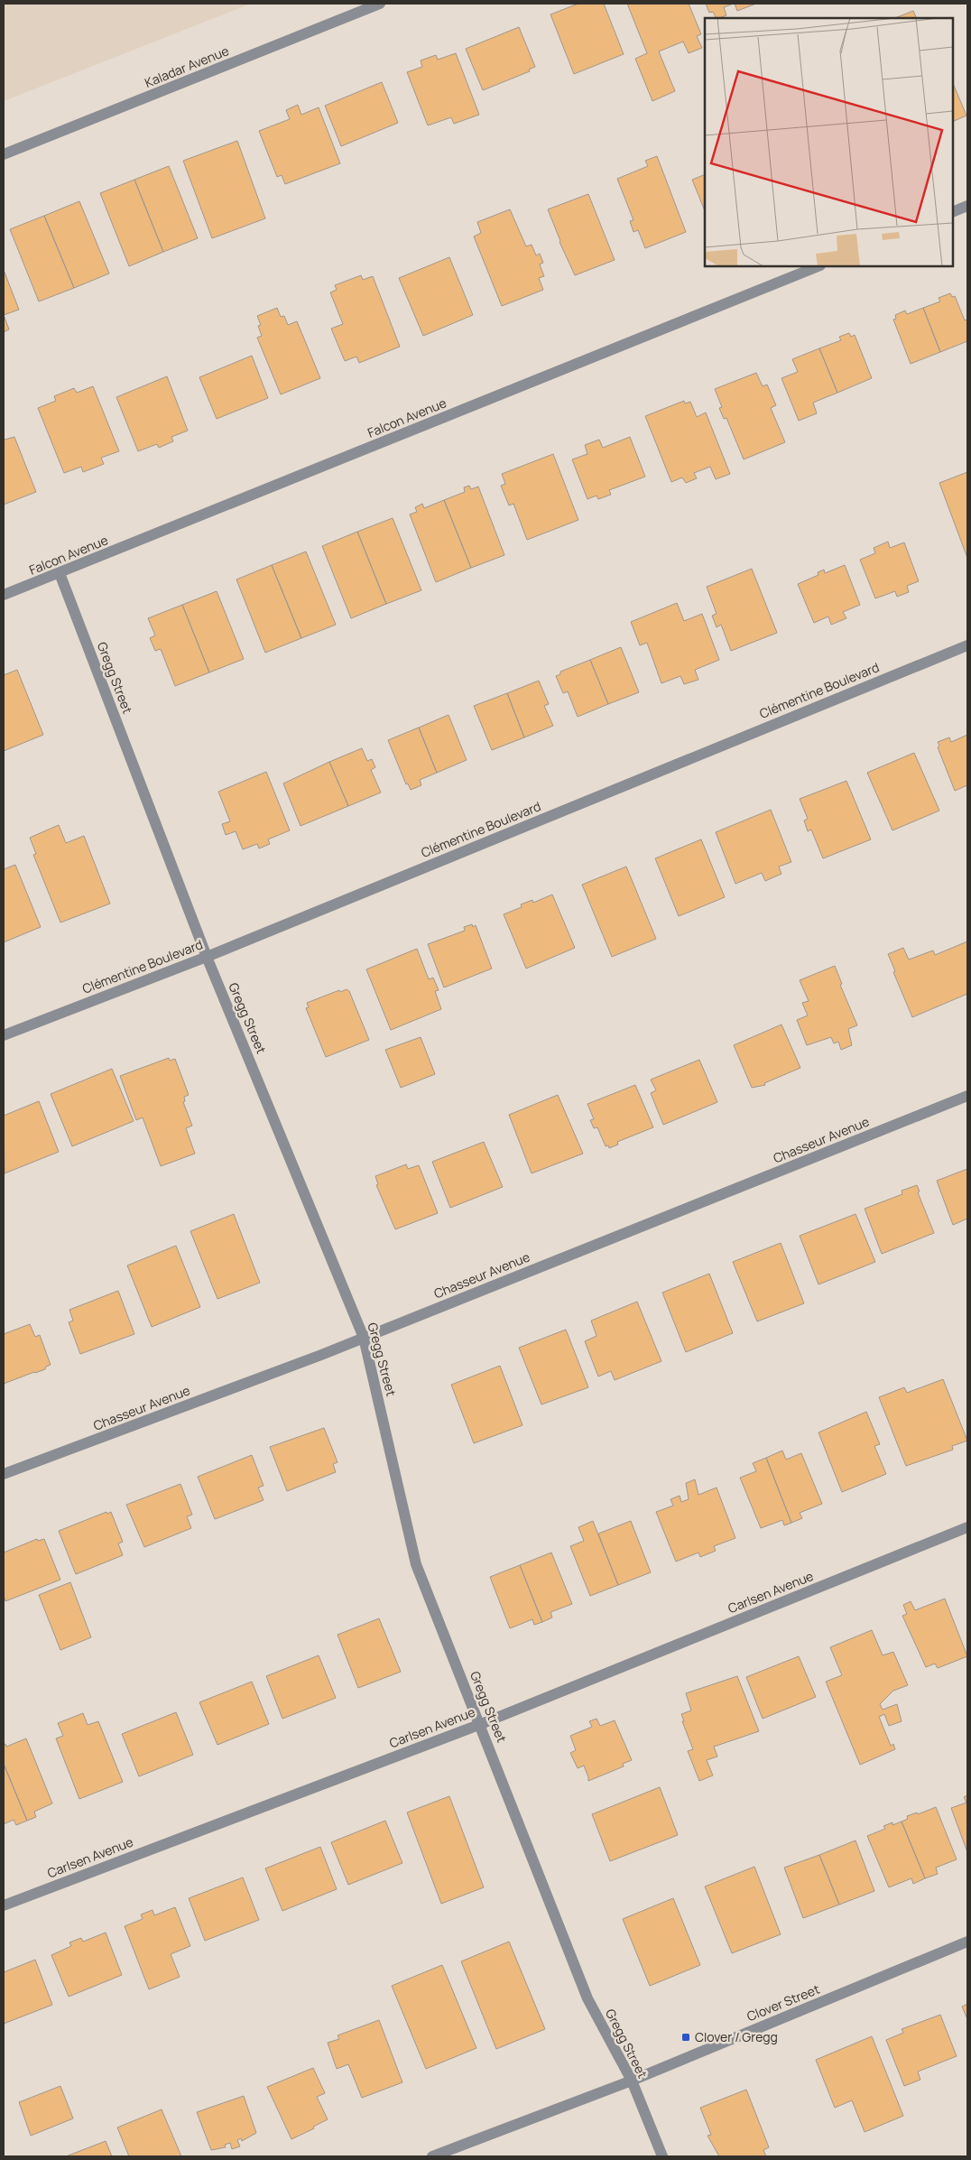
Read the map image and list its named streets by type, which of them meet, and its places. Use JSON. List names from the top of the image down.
{
  "streets": {
    "street": [
      "Kaladar Avenue",
      "Falcon Avenue",
      "Gregg Street",
      "Clémentine Boulevard",
      "Chasseur Avenue",
      "Carlsen Avenue",
      "Clover Street"
    ]
  },
  "crossings": [
    ["Falcon Avenue", "Gregg Street"],
    ["Gregg Street", "Clémentine Boulevard"],
    ["Gregg Street", "Chasseur Avenue"],
    ["Gregg Street", "Carlsen Avenue"],
    ["Gregg Street", "Clover Street"]
  ],
  "places": {
    "transit": ["Clover / Gregg"]
  }
}
